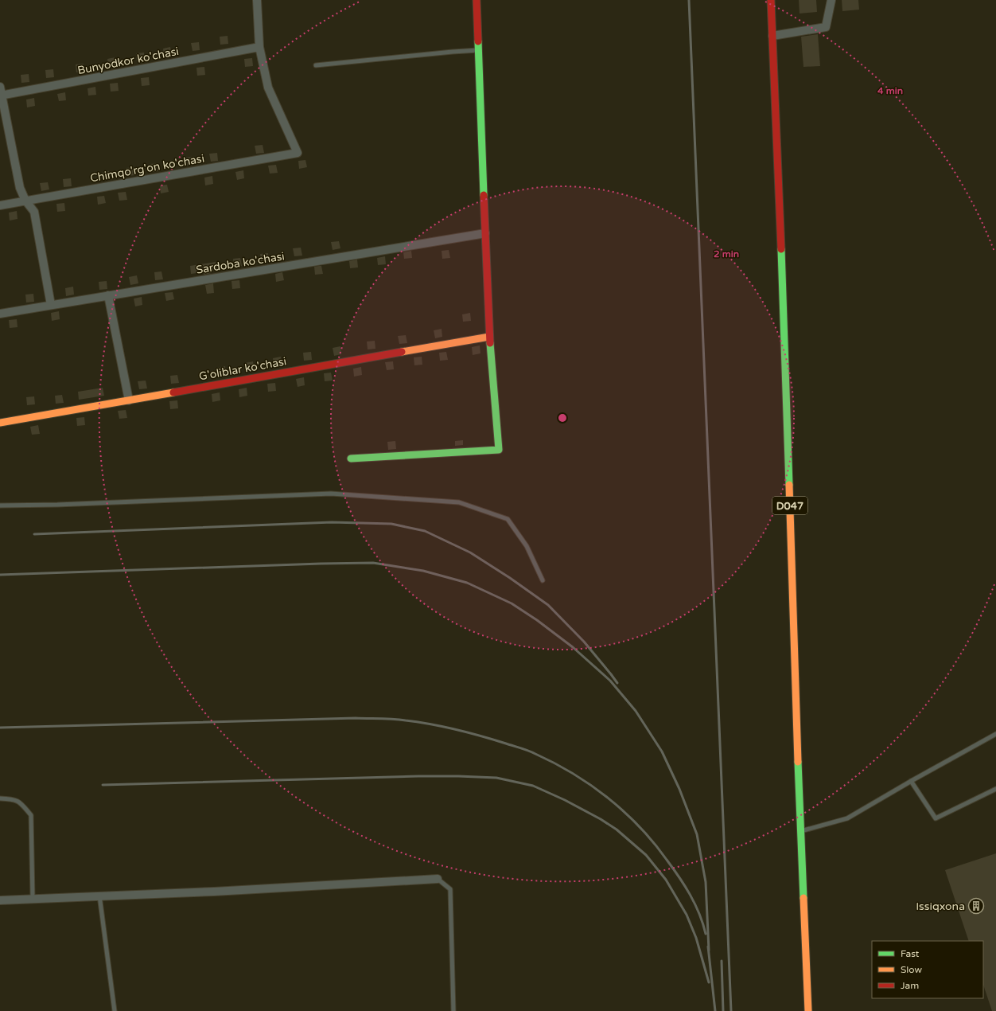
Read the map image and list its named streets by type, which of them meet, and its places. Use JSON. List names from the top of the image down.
{
  "streets": {
    "street": [
      "Bunyodkor ko'chasi",
      "Chimqo'rg'on ko'chasi",
      "Sardoba ko'chasi",
      "G'oliblar ko'chasi",
      "D047"
    ]
  },
  "crossings": [
    ["Bunyodkor ko'chasi", "Chimqo'rg'on ko'chasi"]
  ],
  "places": {
    "building": ["Issiqxona"]
  },
  "legend": ["Fast", "Slow", "Jam"],
  "rings": ["4 min", "2 min"]
}
